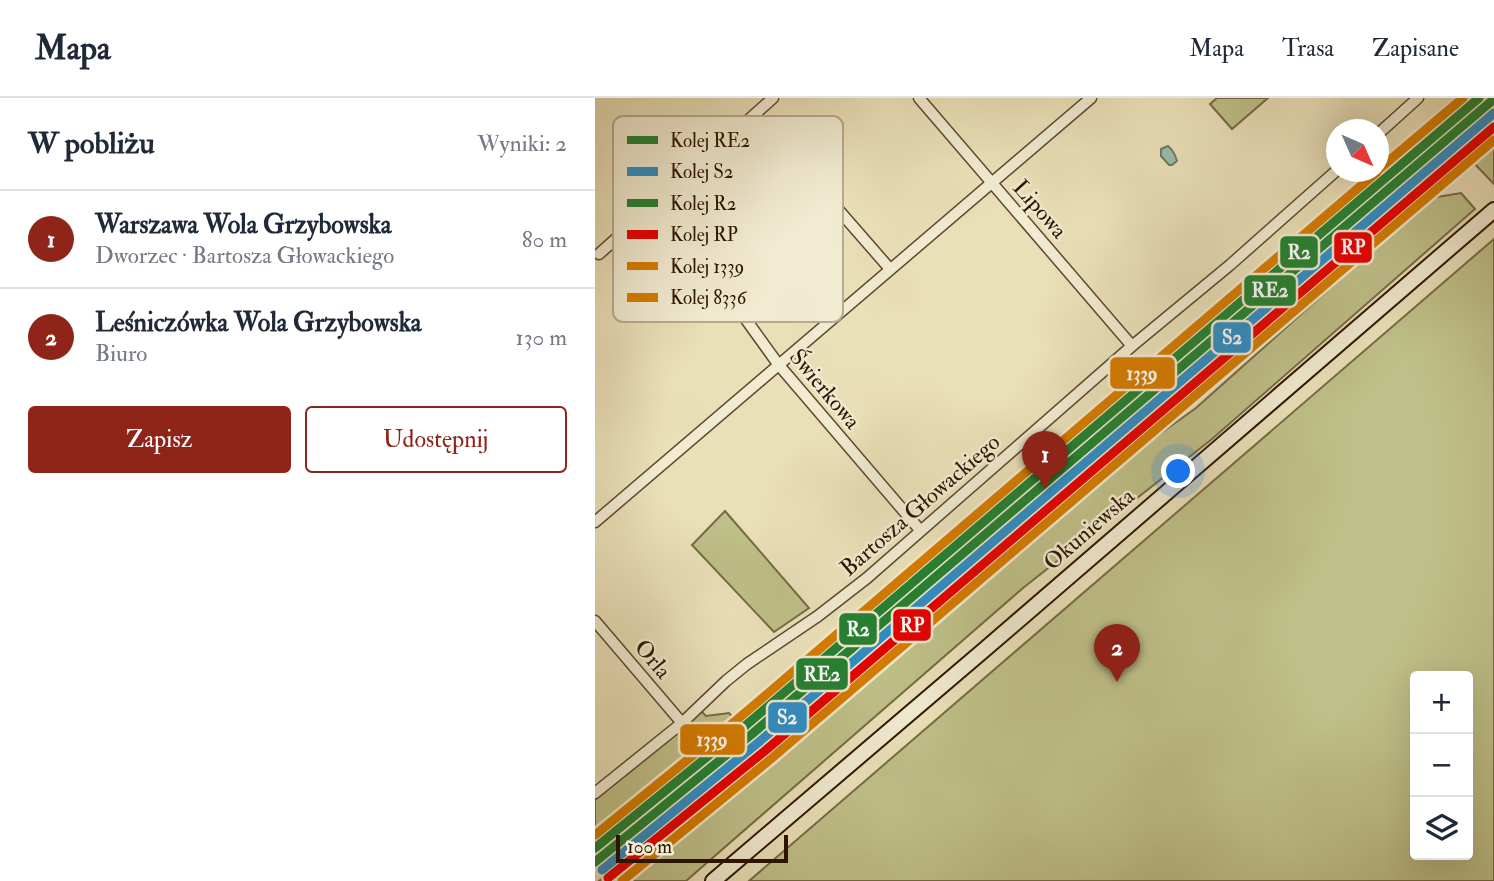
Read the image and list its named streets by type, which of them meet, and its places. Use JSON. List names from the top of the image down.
{
  "streets": {
    "main road": ["Okuniewska"],
    "street": [
      "Lipowa",
      "Świerkowa",
      "Bartosza Głowackiego",
      "Orla"
    ]
  },
  "crossings": [
    ["Lipowa", "Bartosza Głowackiego"],
    ["Świerkowa", "Bartosza Głowackiego"],
    ["Bartosza Głowackiego", "Orla"]
  ],
  "lines": [
    "rail line R2",
    "rail line 1339",
    "rail line RE2",
    "rail line S2",
    "rail line RP",
    "rail line 8336"
  ],
  "legend": [
    "Kolej RE2",
    "Kolej S2",
    "Kolej R2",
    "Kolej RP",
    "Kolej 1339",
    "Kolej 8336"
  ],
  "scale_bar": "100 m",
  "north": "bottom right",
  "page": {
    "header": "Mapa",
    "nav": ["Mapa", "Trasa", "Zapisane"],
    "heading": ["W pobliżu", "Wyniki: 2"],
    "list": [
      {
        "mark": "1",
        "name": "Warszawa Wola Grzybowska",
        "note": "Dworzec · Bartosza Głowackiego",
        "value": "80 m"
      },
      {
        "mark": "2",
        "name": "Leśniczówka Wola Grzybowska",
        "note": "Biuro",
        "value": "130 m"
      }
    ],
    "buttons": ["Zapisz", "Udostępnij"],
    "pins": ["1", "2"],
    "map_buttons": ["+", "−"],
    "scale": "100 m"
  }
}
